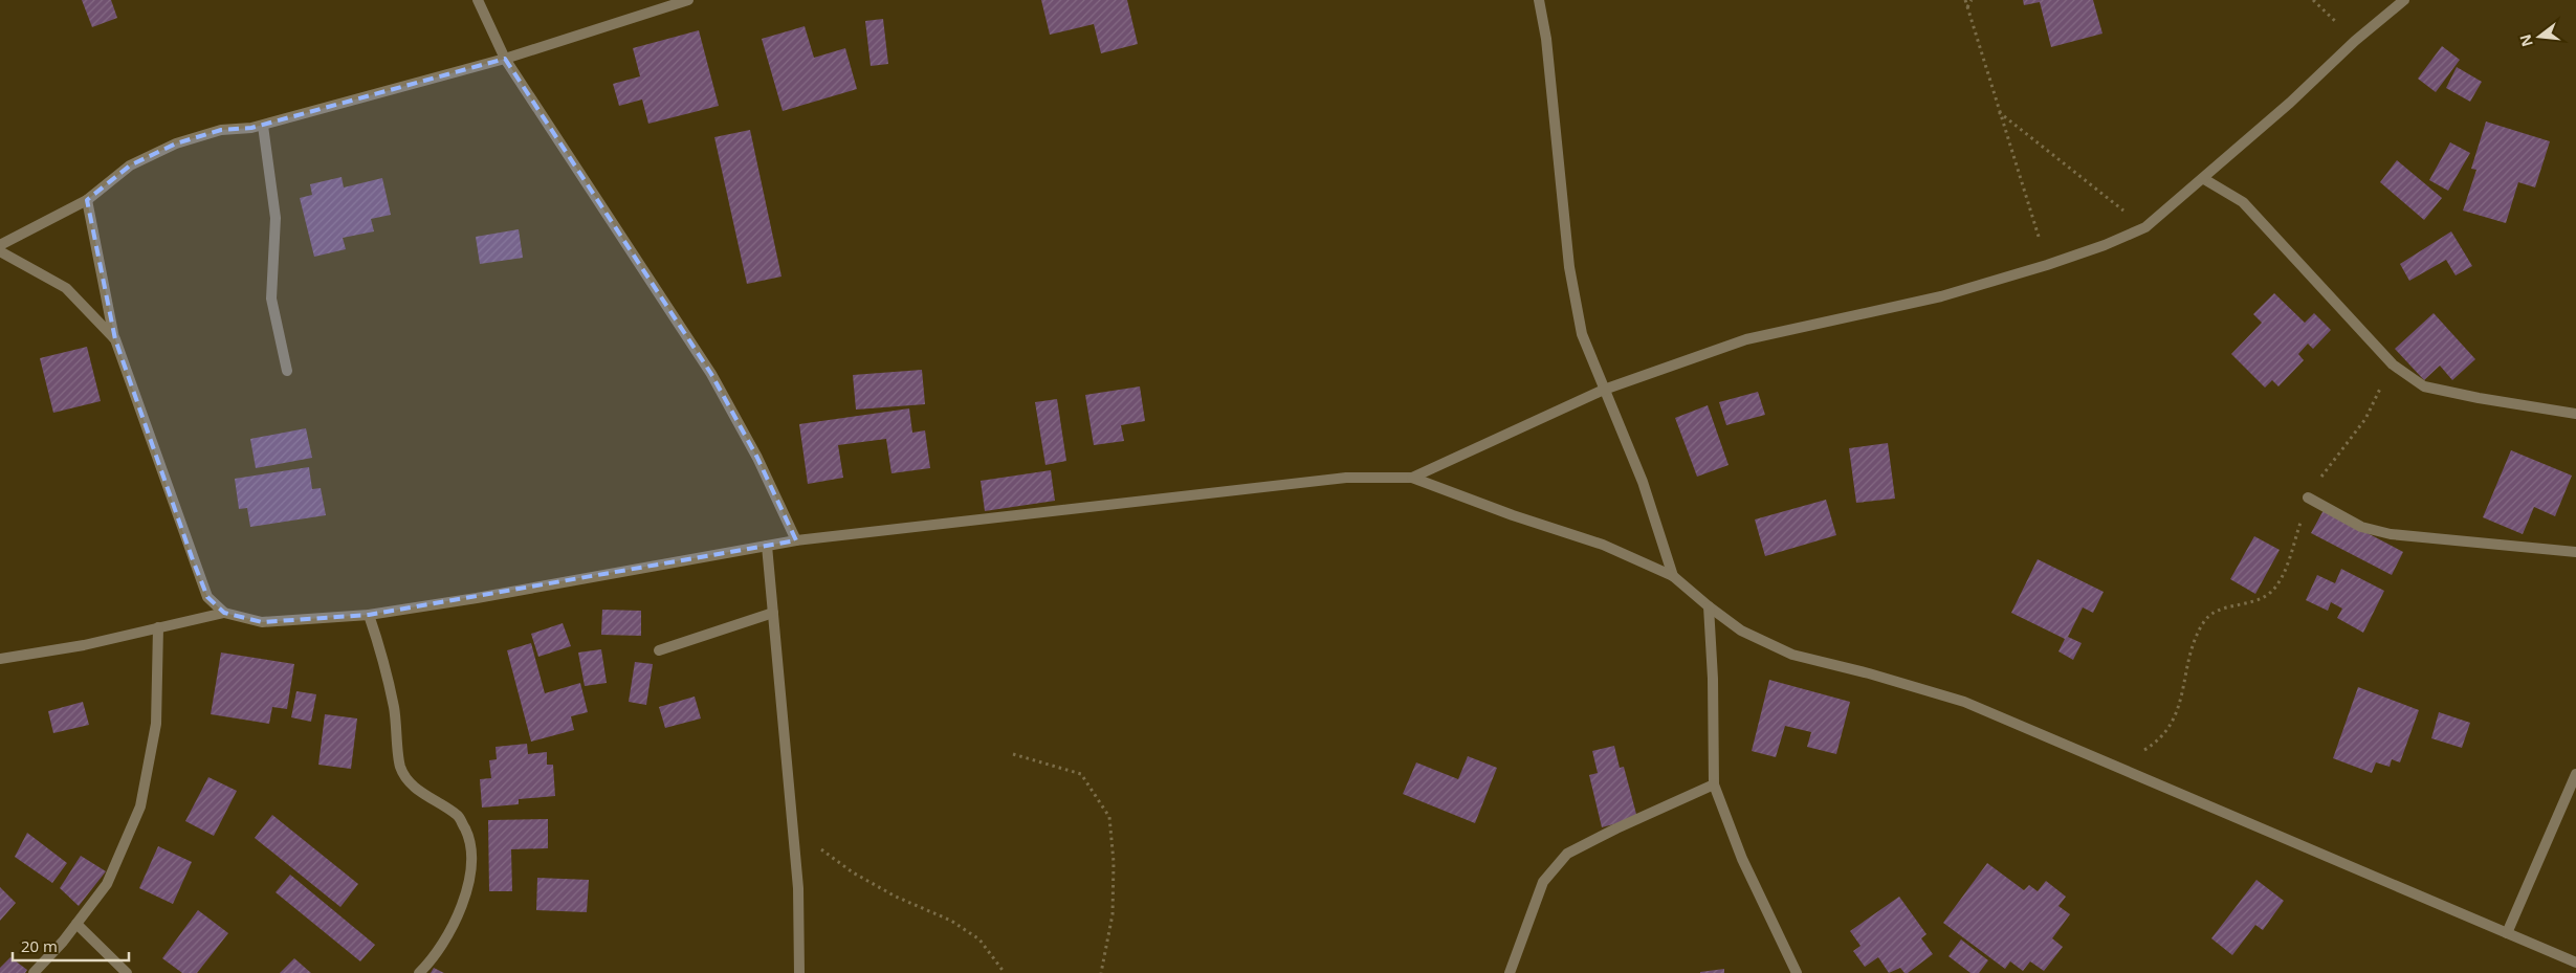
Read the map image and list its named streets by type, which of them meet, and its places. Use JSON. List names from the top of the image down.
{
  "scale_bar": "20 m",
  "north": "left"
}
